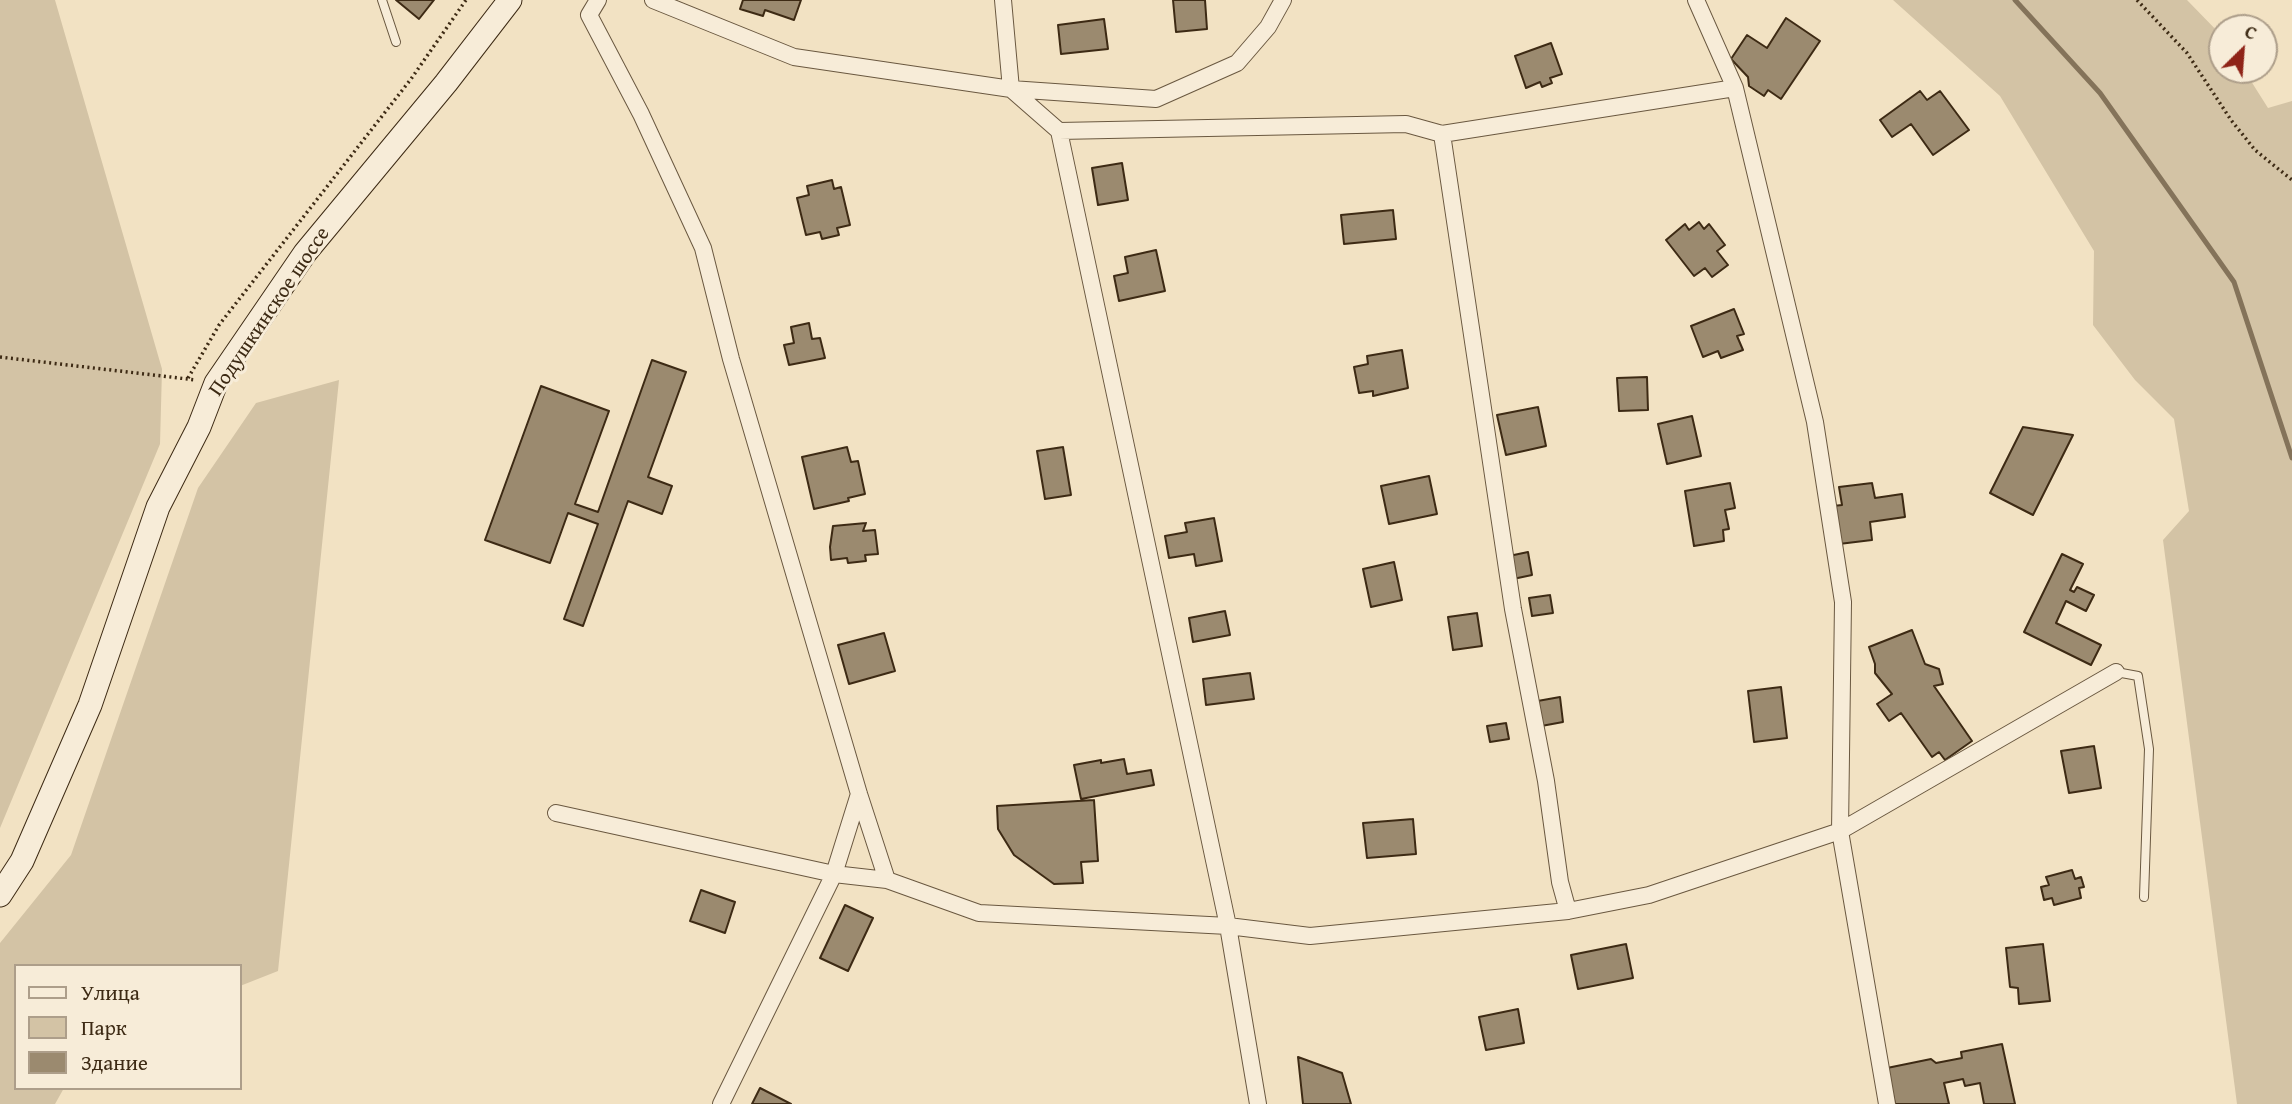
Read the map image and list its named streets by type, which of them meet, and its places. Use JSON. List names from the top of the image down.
{
  "streets": {
    "main road": ["Подушкинское шоссе"]
  },
  "legend": ["Улица", "Парк", "Здание"],
  "north": "top right"
}
